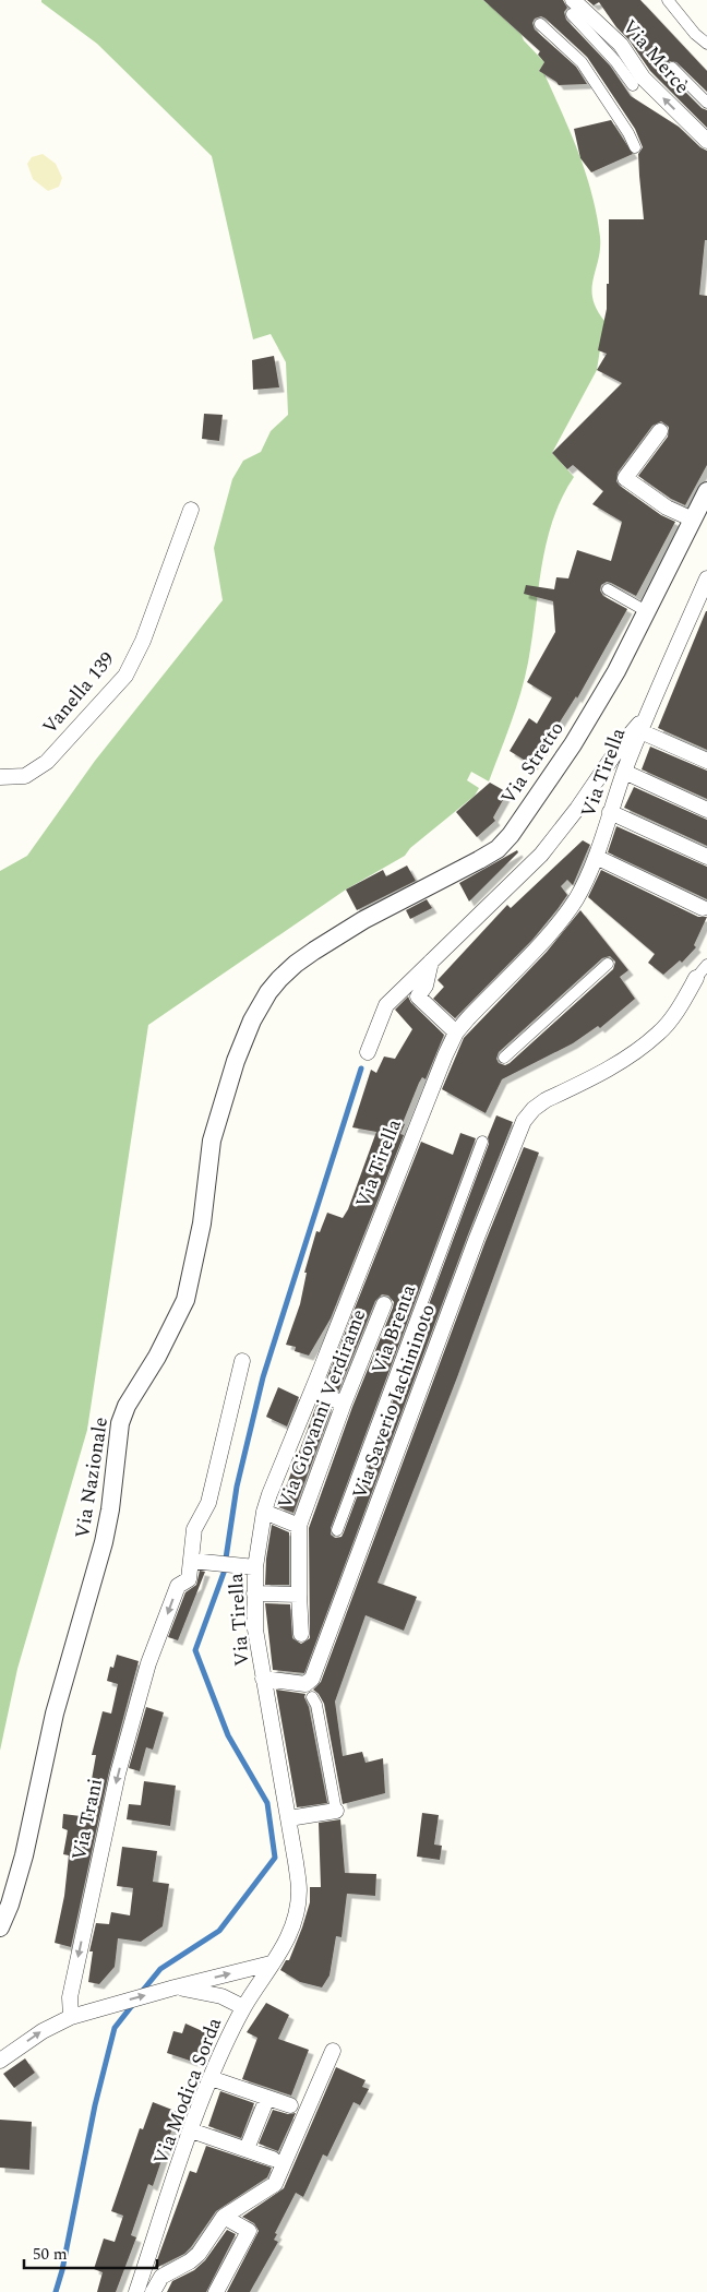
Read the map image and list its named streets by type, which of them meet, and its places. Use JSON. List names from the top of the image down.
{
  "streets": {
    "street": [
      "Via Mercè",
      "Vanella 139",
      "Via Stretto",
      "Via Tirella",
      "Via Brenta",
      "Via Saverio Iachininoto",
      "Via Giovanni Verdirame",
      "Via Nazionale",
      "Via Trani",
      "Via Modica Sorda"
    ]
  },
  "crossings": [
    ["Via Stretto", "Via Nazionale"],
    ["Via Tirella", "Via Saverio Iachininoto"],
    ["Via Tirella", "Via Modica Sorda"]
  ],
  "one_way": ["Via Trani"],
  "scale_bar": "50 m"
}
